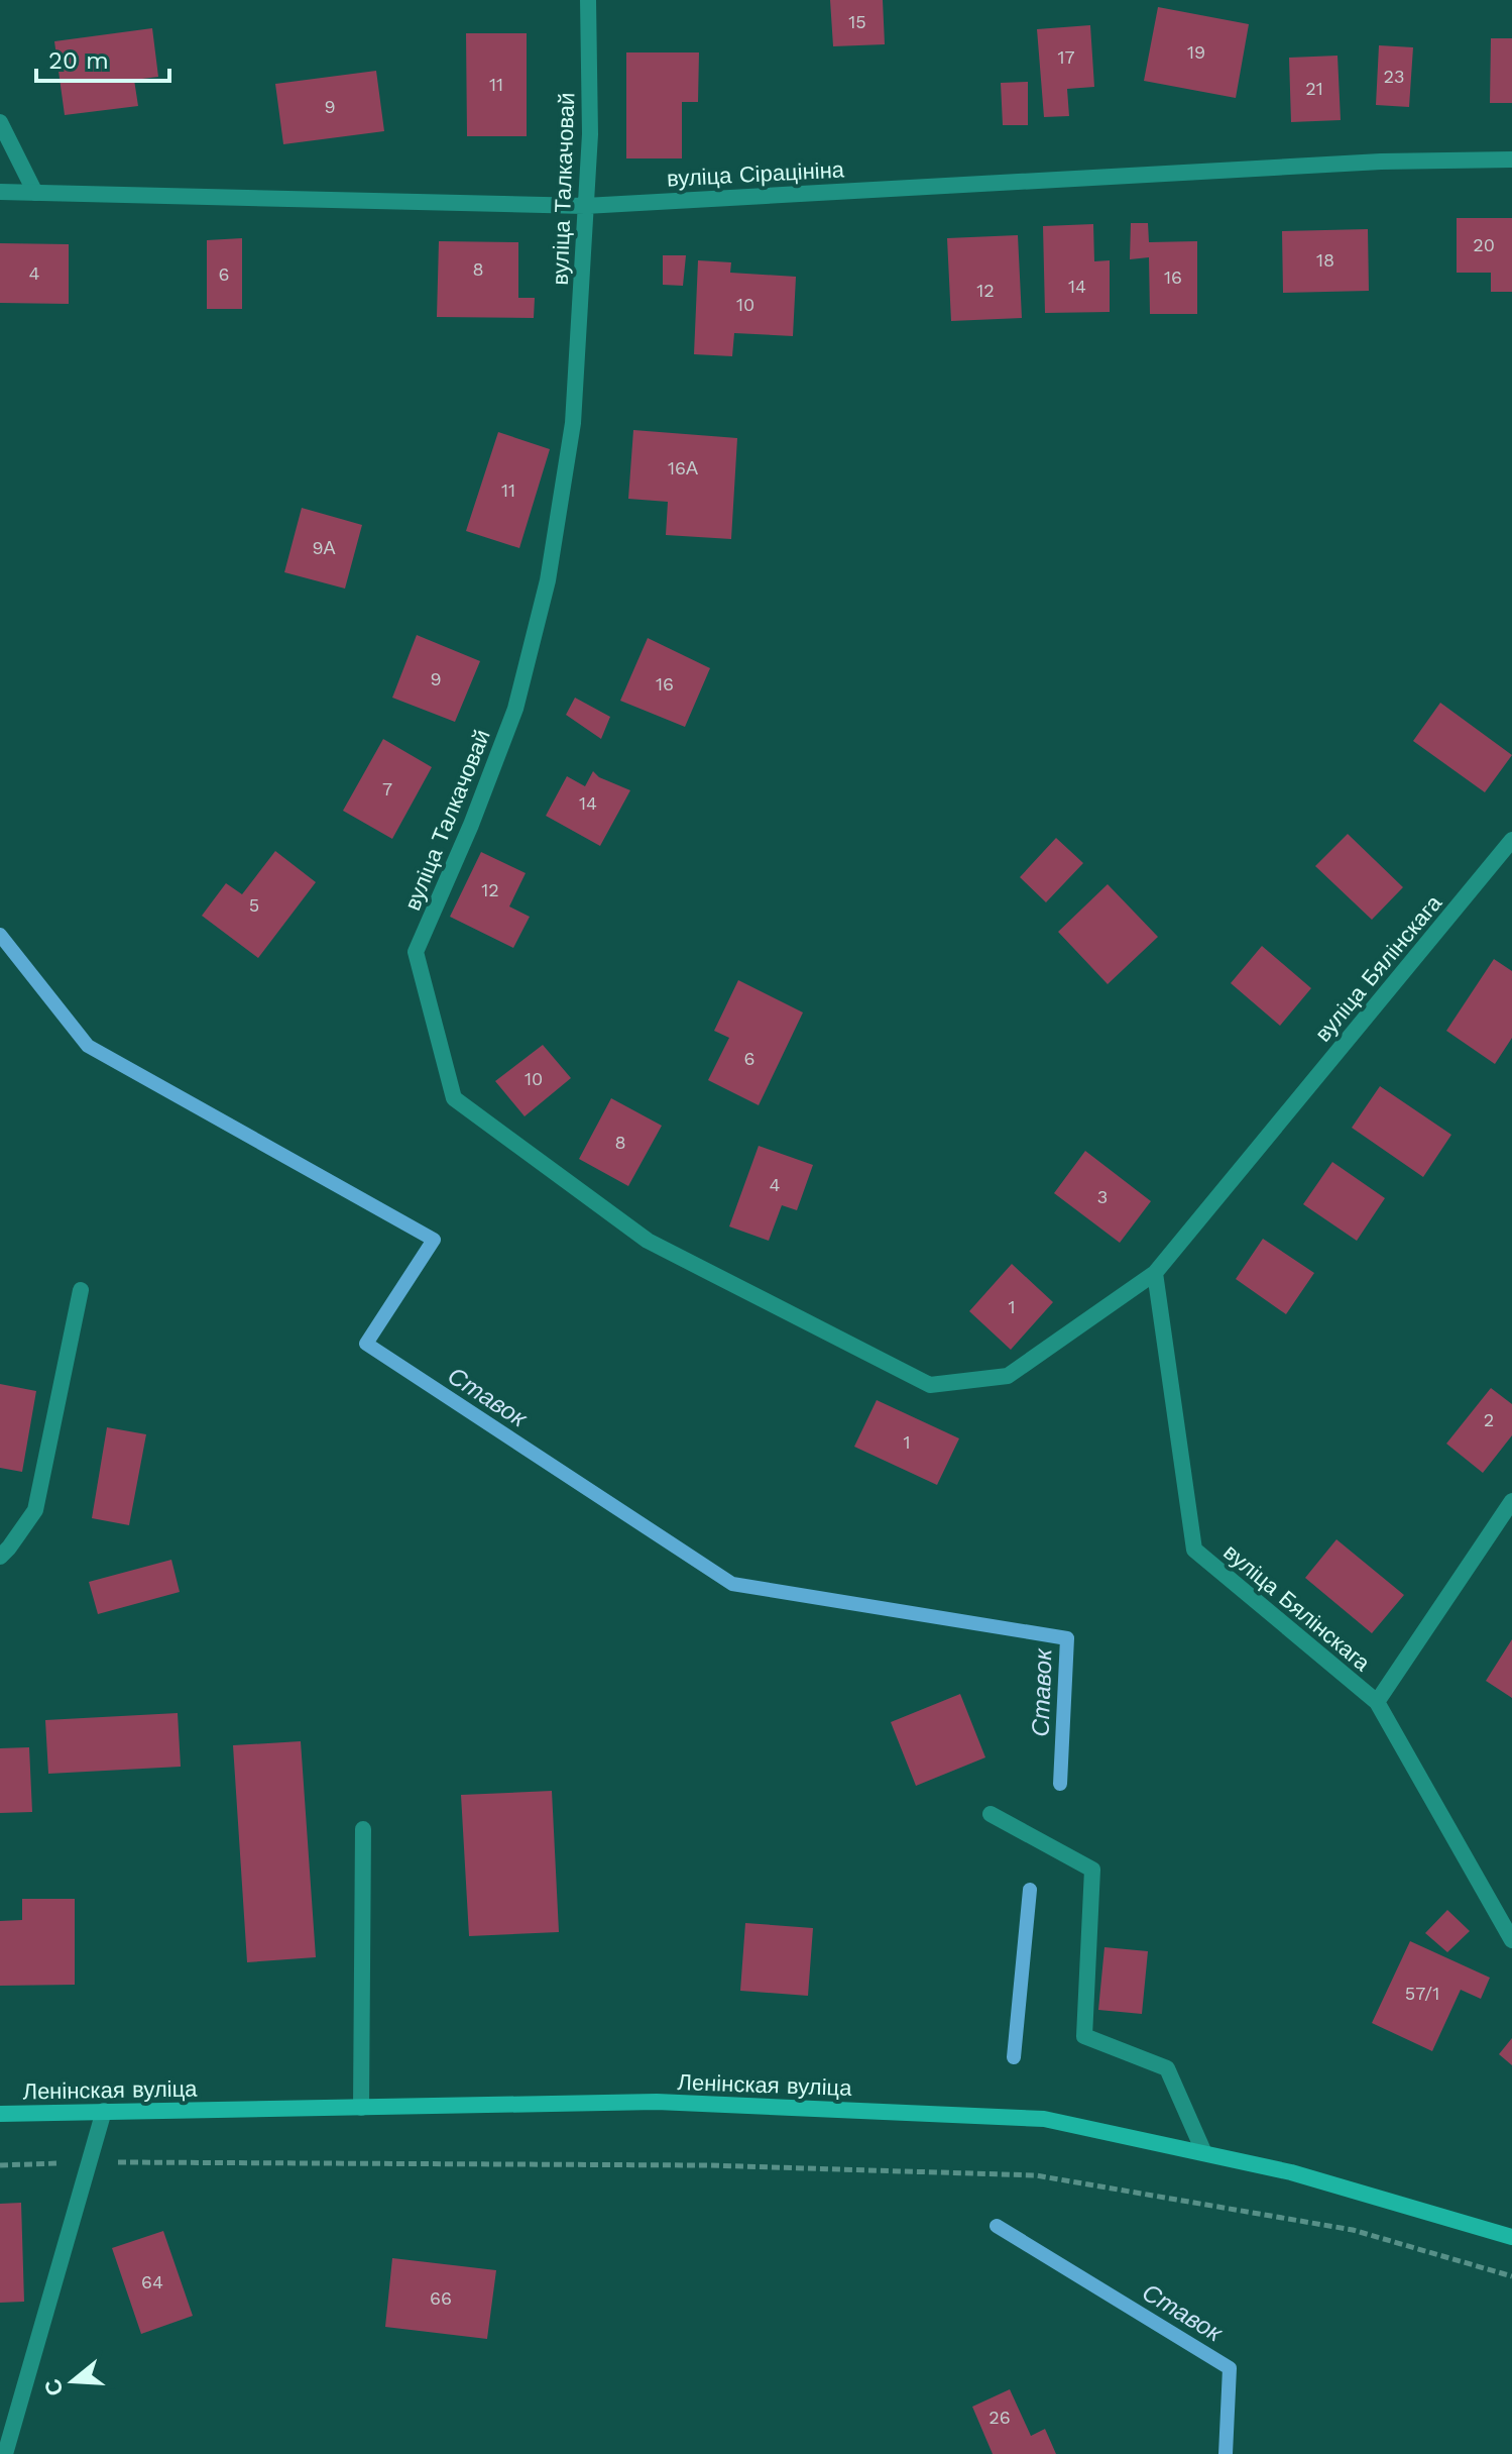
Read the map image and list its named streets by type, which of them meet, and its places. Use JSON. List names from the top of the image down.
{
  "streets": {
    "main road": ["Ленінская вуліца"],
    "street": ["вуліца Сірацініна", "вуліца Талкачовай", "вуліца Бялінскага"]
  },
  "crossings": [
    ["вуліца Сірацініна", "вуліца Талкачовай"],
    ["вуліца Талкачовай", "вуліца Бялінскага"]
  ],
  "water": ["Ставок"],
  "house_numbers": [
    "15",
    "19",
    "17",
    "23",
    "11",
    "21",
    "9",
    "20",
    "18",
    "8",
    "4",
    "6",
    "16",
    "14",
    "12",
    "10",
    "16А",
    "11",
    "9А",
    "9",
    "16",
    "7",
    "14",
    "12",
    "5",
    "6",
    "10",
    "8",
    "4",
    "3",
    "1",
    "2",
    "1",
    "57/1",
    "64",
    "66",
    "26"
  ],
  "scale_bar": "20 m",
  "north": "left"
}
